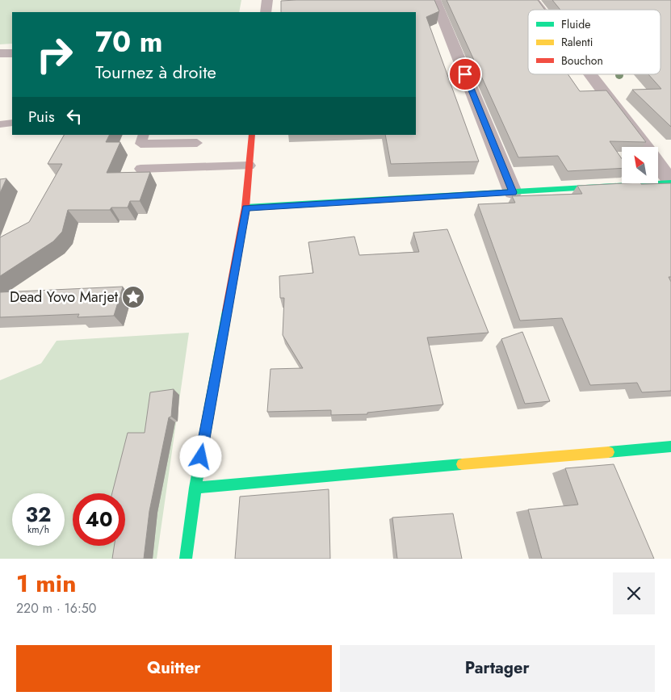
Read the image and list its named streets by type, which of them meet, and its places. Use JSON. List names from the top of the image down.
{
  "places": {
    "place": ["Dead Yovo Marjet"]
  },
  "legend": ["Fluide", "Ralenti", "Bouchon"],
  "north": "top left",
  "page": {
    "turn": ["70 m", "Tournez à droite"],
    "then": "Puis",
    "speed": "32 km/h",
    "limit": "40",
    "heading": ["1 min", "220 m · 16:50"],
    "buttons": ["Quitter", "Partager"]
  }
}
